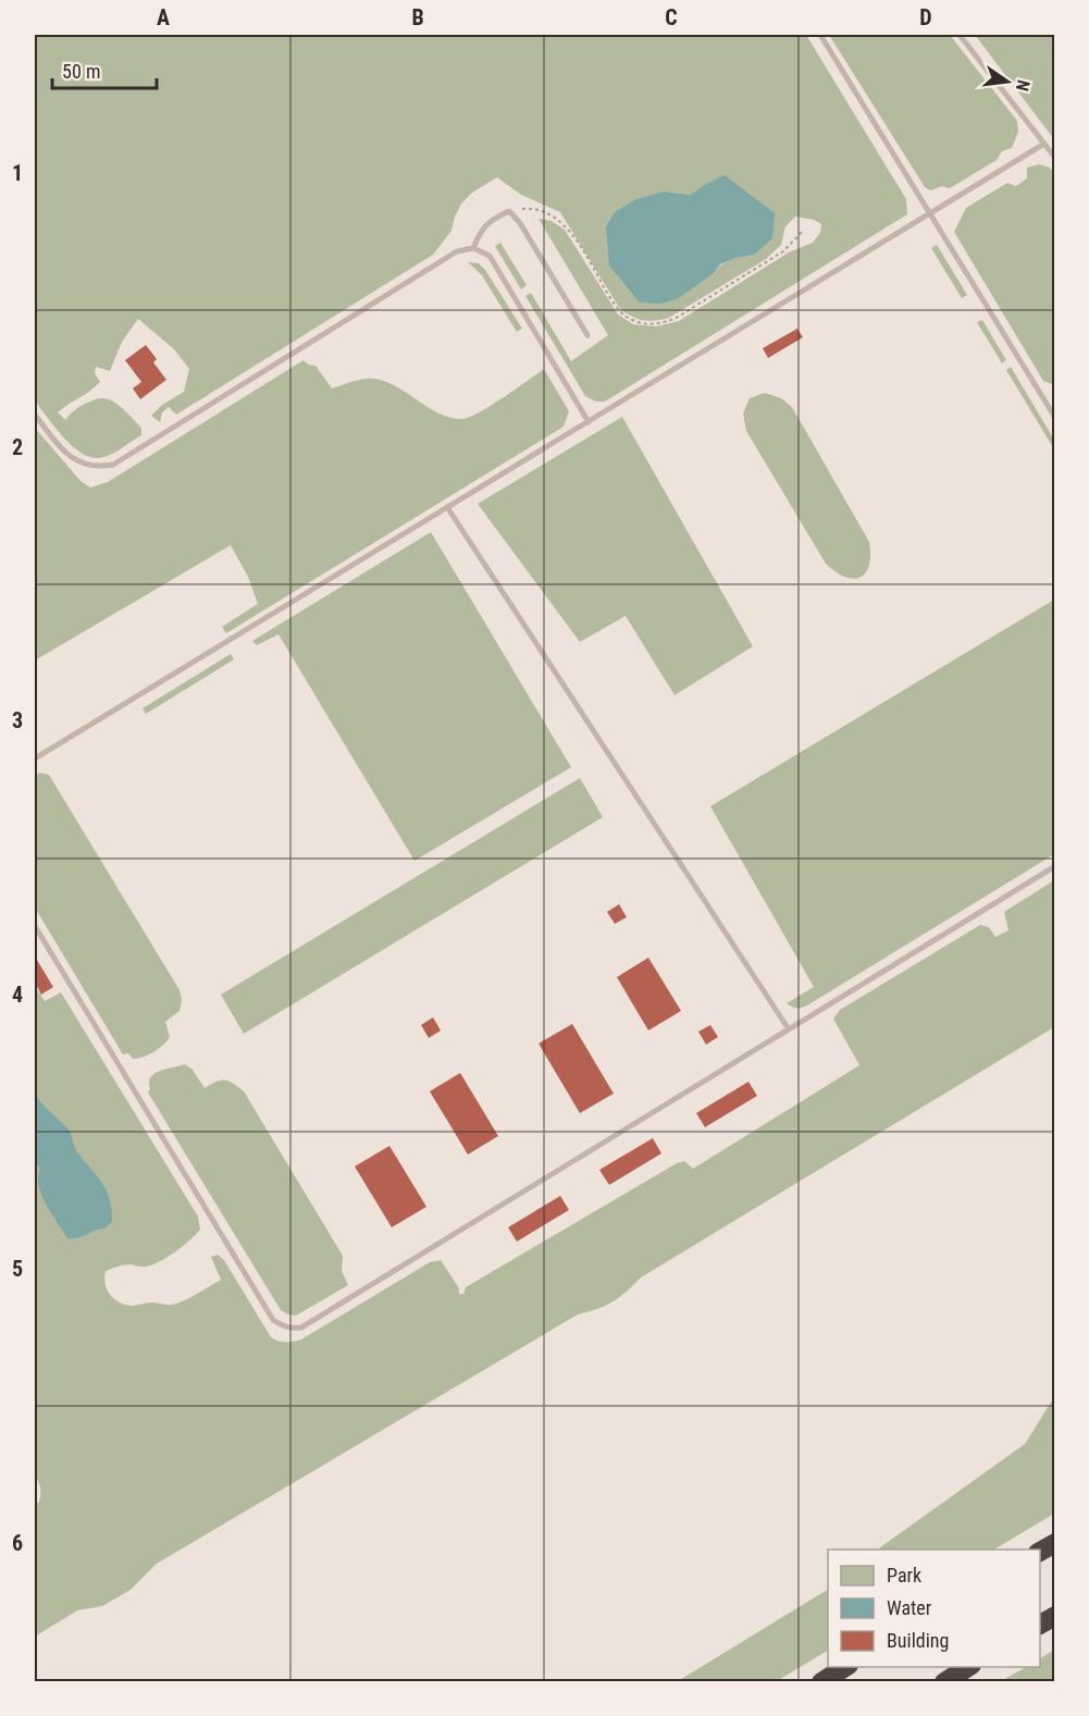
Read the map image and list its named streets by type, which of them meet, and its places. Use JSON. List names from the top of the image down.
{
  "legend": ["Park", "Water", "Building"],
  "scale_bar": "50 m",
  "north": "right",
  "grid": {
    "columns": [
      "A",
      "B",
      "C",
      "D"
    ],
    "rows": [
      "1",
      "2",
      "3",
      "4",
      "5",
      "6"
    ]
  }
}
